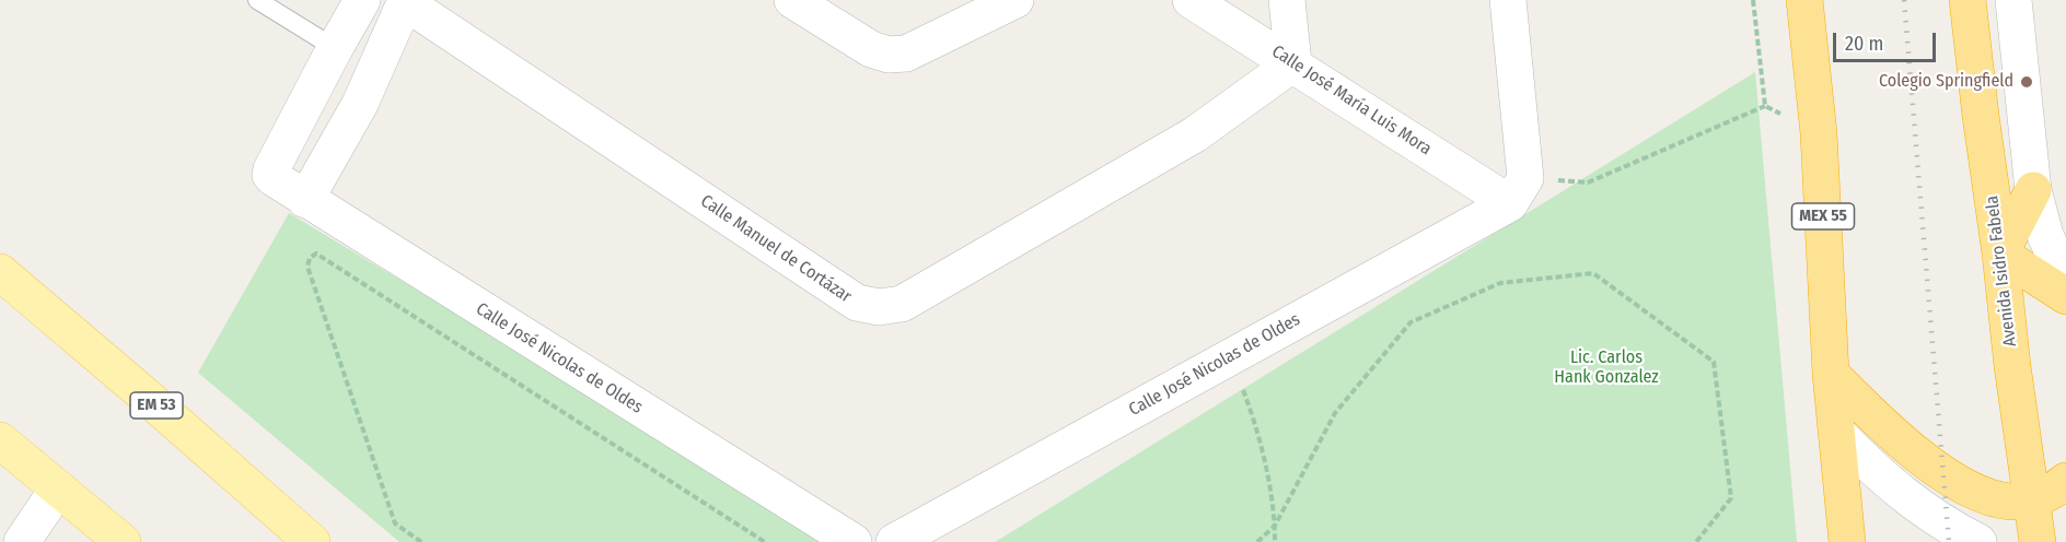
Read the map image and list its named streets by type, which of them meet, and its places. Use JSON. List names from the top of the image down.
{
  "streets": {
    "highway": ["MEX 55", "Avenida Isidro Fabela"],
    "main road": ["EM 53"],
    "street": ["Calle José María Luis Mora", "Calle Manuel de Cortázar", "Calle José Nicolas de Oldes"]
  },
  "crossings": [
    ["Calle José María Luis Mora", "Calle Manuel de Cortázar"],
    ["Calle José María Luis Mora", "Calle José Nicolas de Oldes"]
  ],
  "parks": ["Lic. Carlos Hank Gonzalez"],
  "places": ["Colegio Springfield"],
  "scale_bar": "20 m"
}
